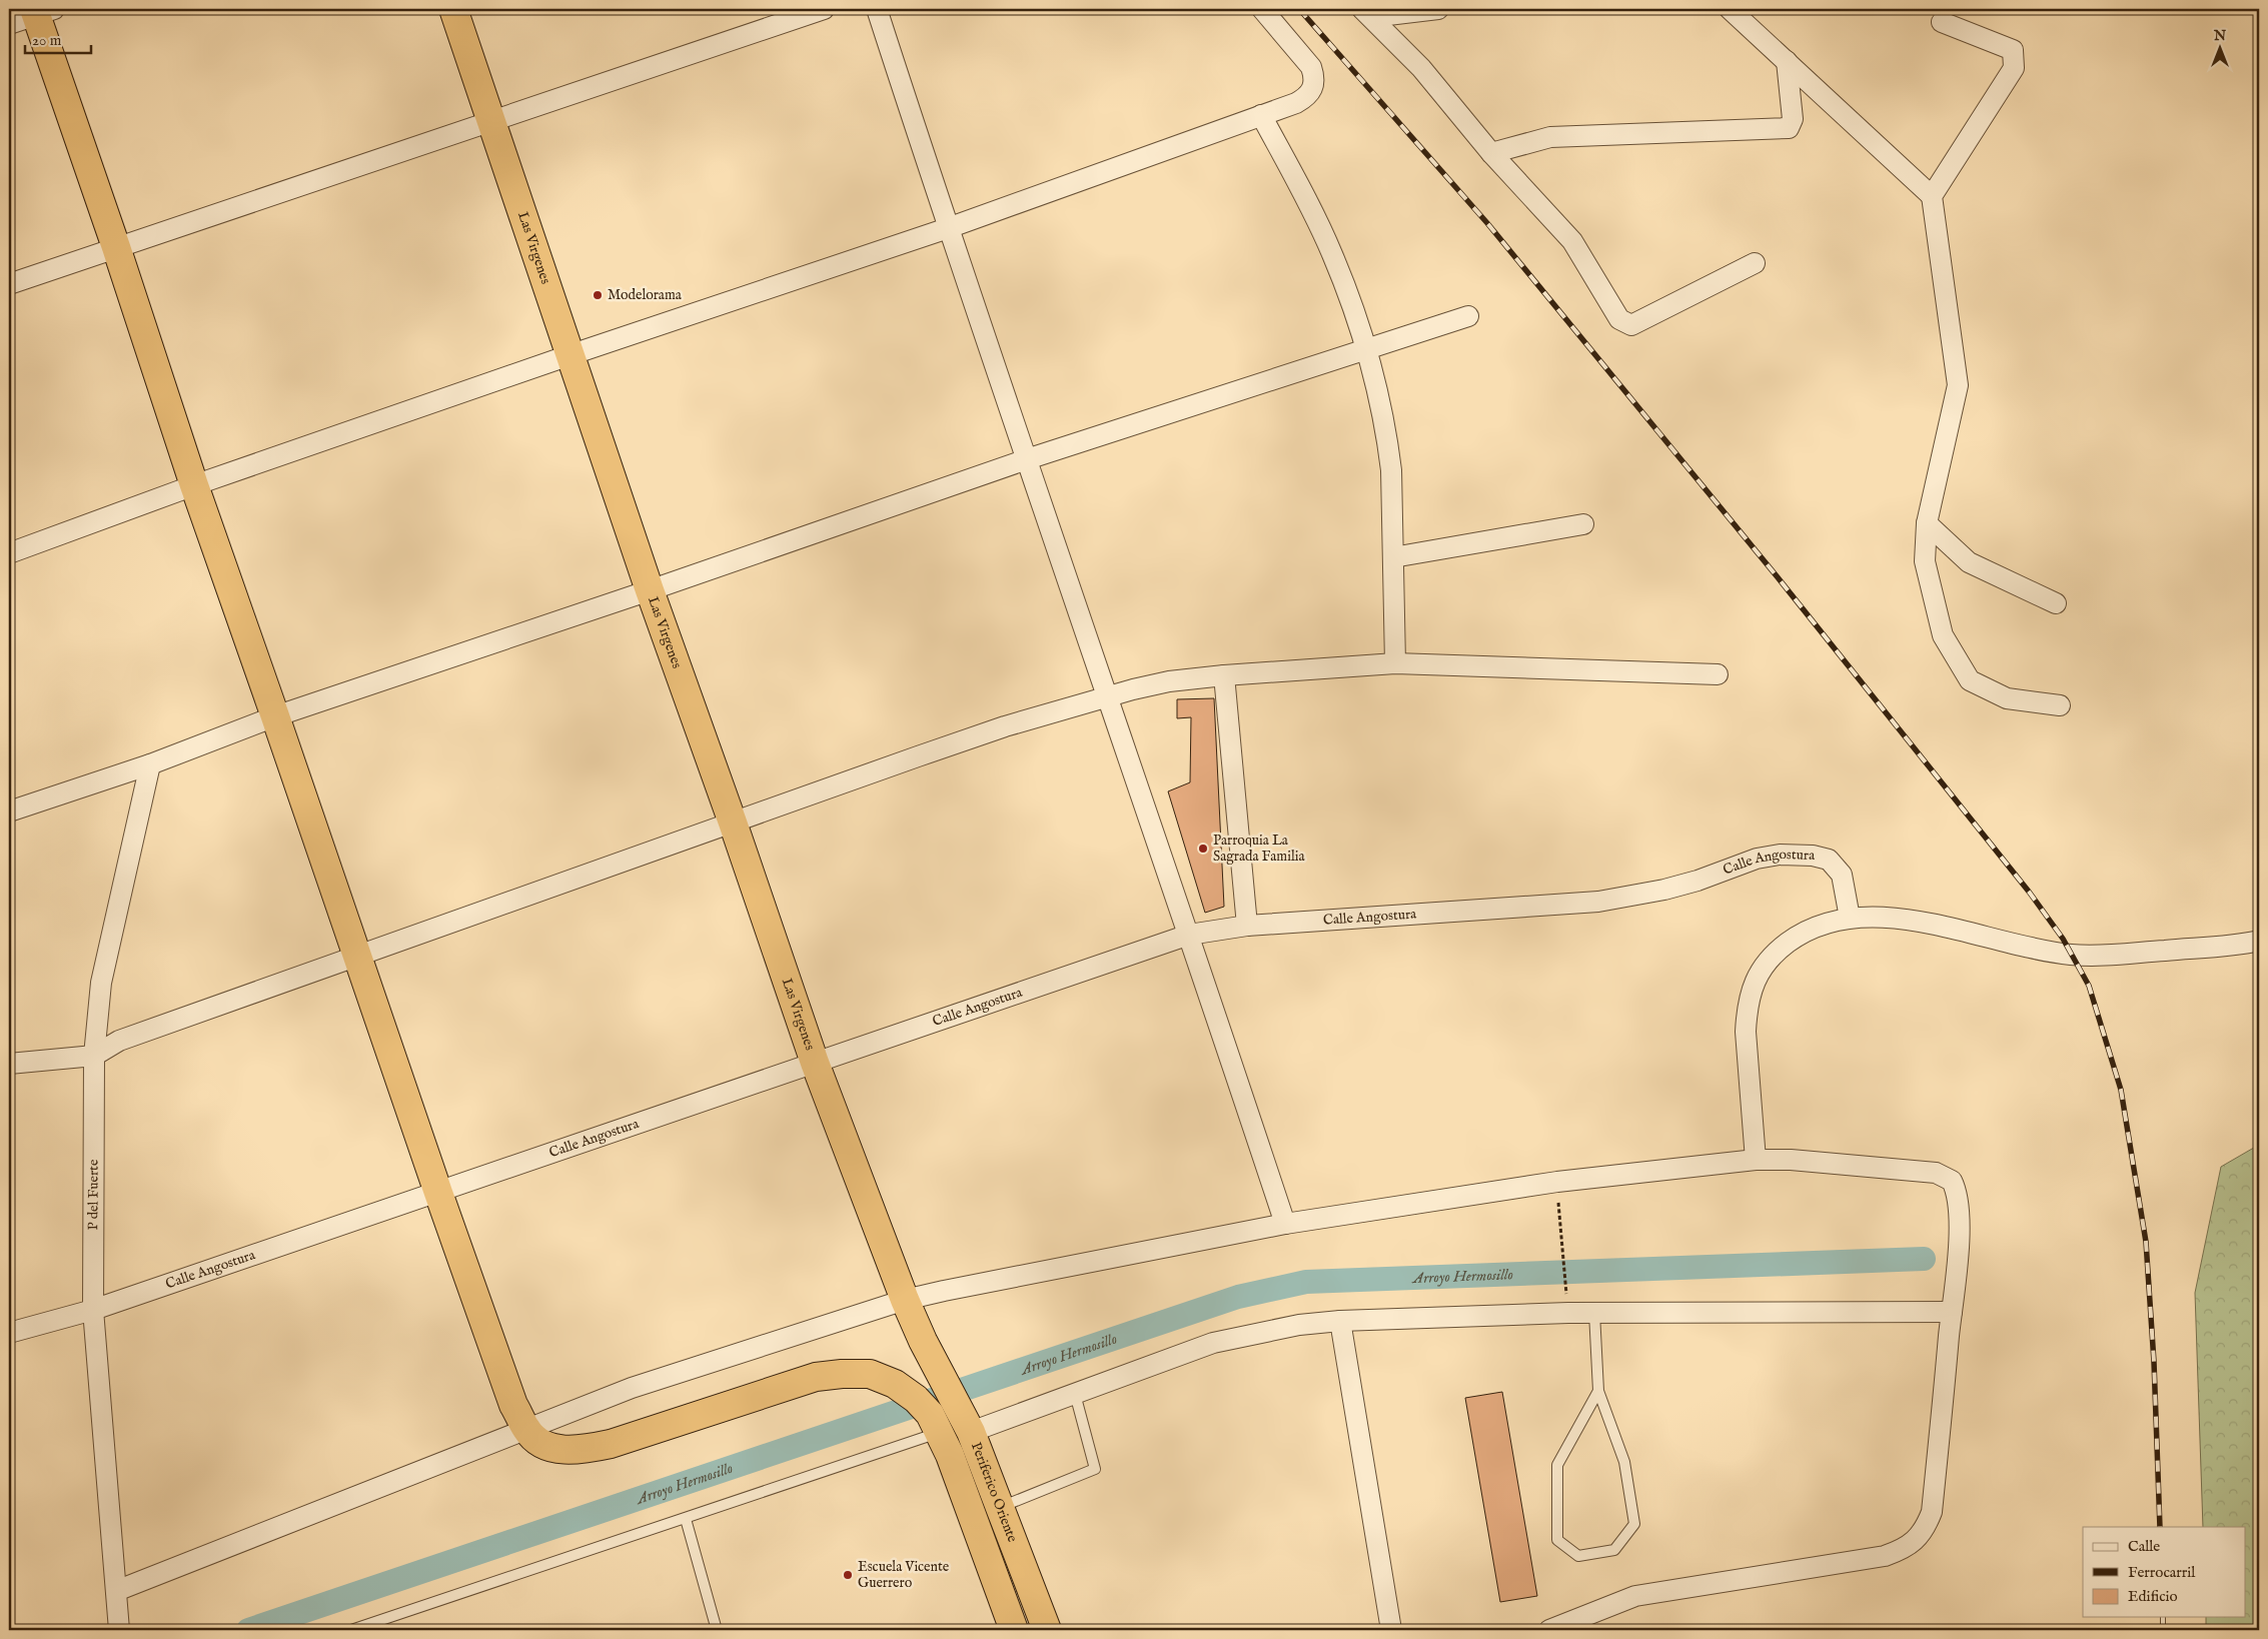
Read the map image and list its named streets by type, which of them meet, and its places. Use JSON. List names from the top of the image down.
{
  "streets": {
    "highway": ["Las Virgenes", "Periferico Oriente"],
    "street": ["Calle Angostura", "P del Fuerte"]
  },
  "crossings": [
    ["Las Virgenes", "Calle Angostura"],
    ["Las Virgenes", "Periferico Oriente"],
    ["Calle Angostura", "P del Fuerte"]
  ],
  "water": ["Arroyo Hermosillo"],
  "places": ["Modelorama", "Parroquia La Sagrada Familia", "Escuela Vicente Guerrero"],
  "legend": ["Calle", "Ferrocarril", "Edificio"],
  "scale_bar": "20 m",
  "north": "top"
}
